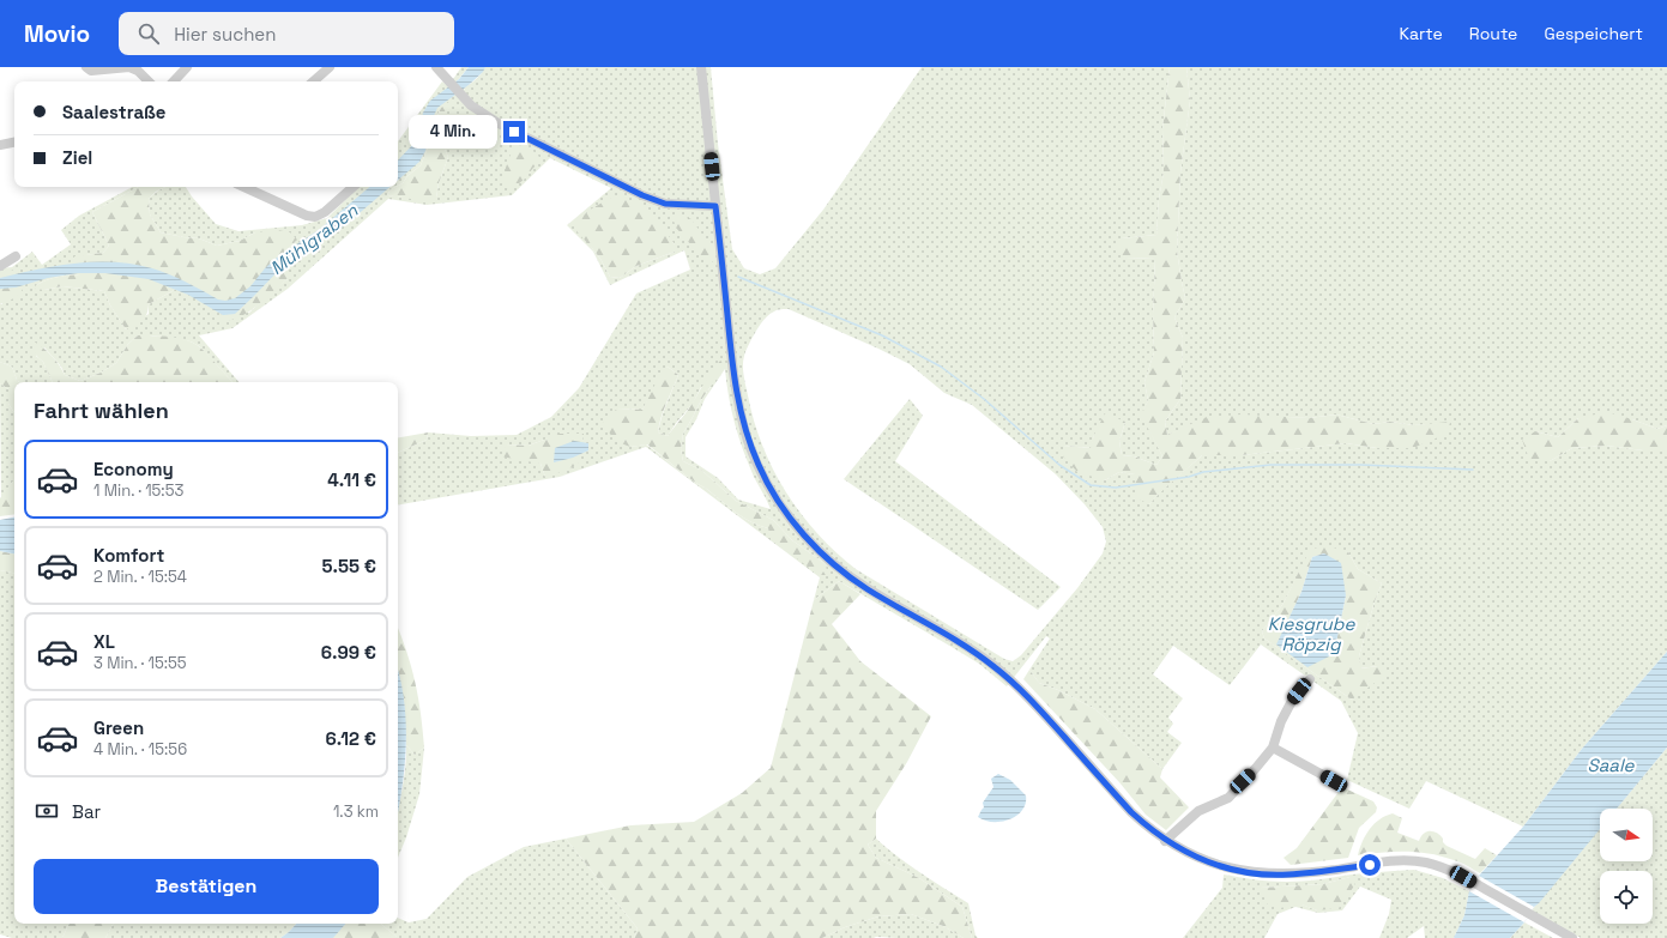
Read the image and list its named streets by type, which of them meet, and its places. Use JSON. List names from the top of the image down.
{
  "water": ["Mühlgraben", "Kiesgrube Röpzig", "Saale"],
  "north": "right",
  "page": {
    "header": "Movio",
    "search": "Hier suchen",
    "nav": ["Karte", "Route", "Gespeichert"],
    "banner": ["Saalestraße", "Ziel"],
    "bubble": "4 Min.",
    "heading": "Fahrt wählen",
    "list": [
      {
        "name": "Economy",
        "note": "1 Min. · 15:53",
        "value": "4.11 €"
      },
      {
        "name": "Komfort",
        "note": "2 Min. · 15:54",
        "value": "5.55 €"
      },
      {
        "name": "XL",
        "note": "3 Min. · 15:55",
        "value": "6.99 €"
      },
      {
        "name": "Green",
        "note": "4 Min. · 15:56",
        "value": "6.12 €"
      }
    ],
    "pay": ["Bar", "1.3 km"],
    "buttons": "Bestätigen"
  }
}
